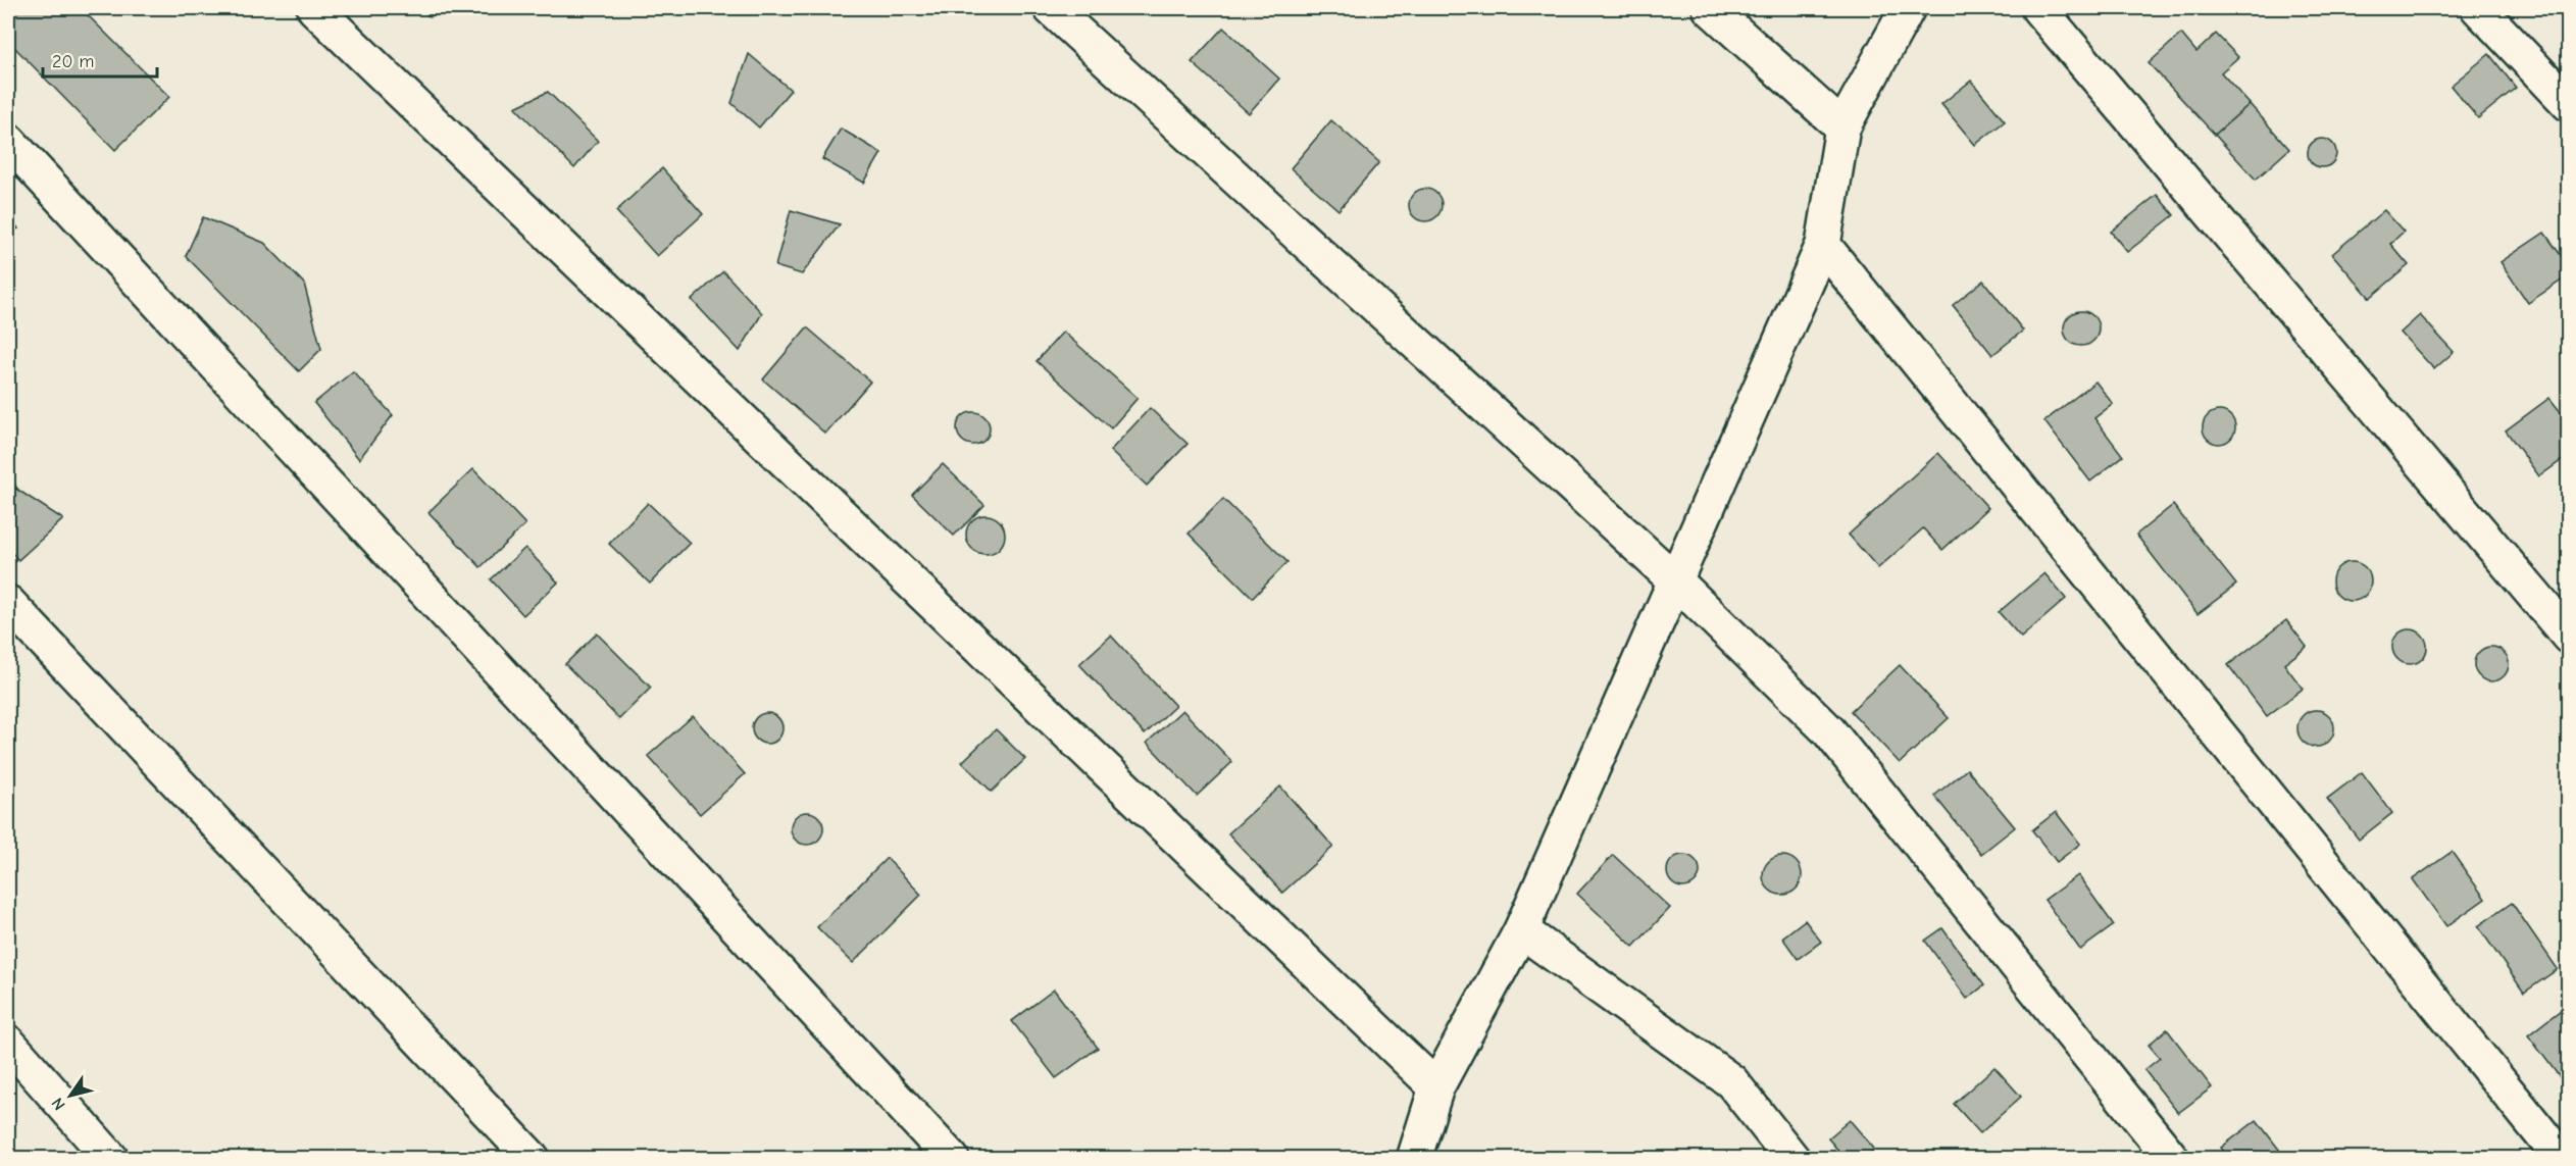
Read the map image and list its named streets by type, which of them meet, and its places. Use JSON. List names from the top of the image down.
{
  "scale_bar": "20 m",
  "north": "bottom left"
}
